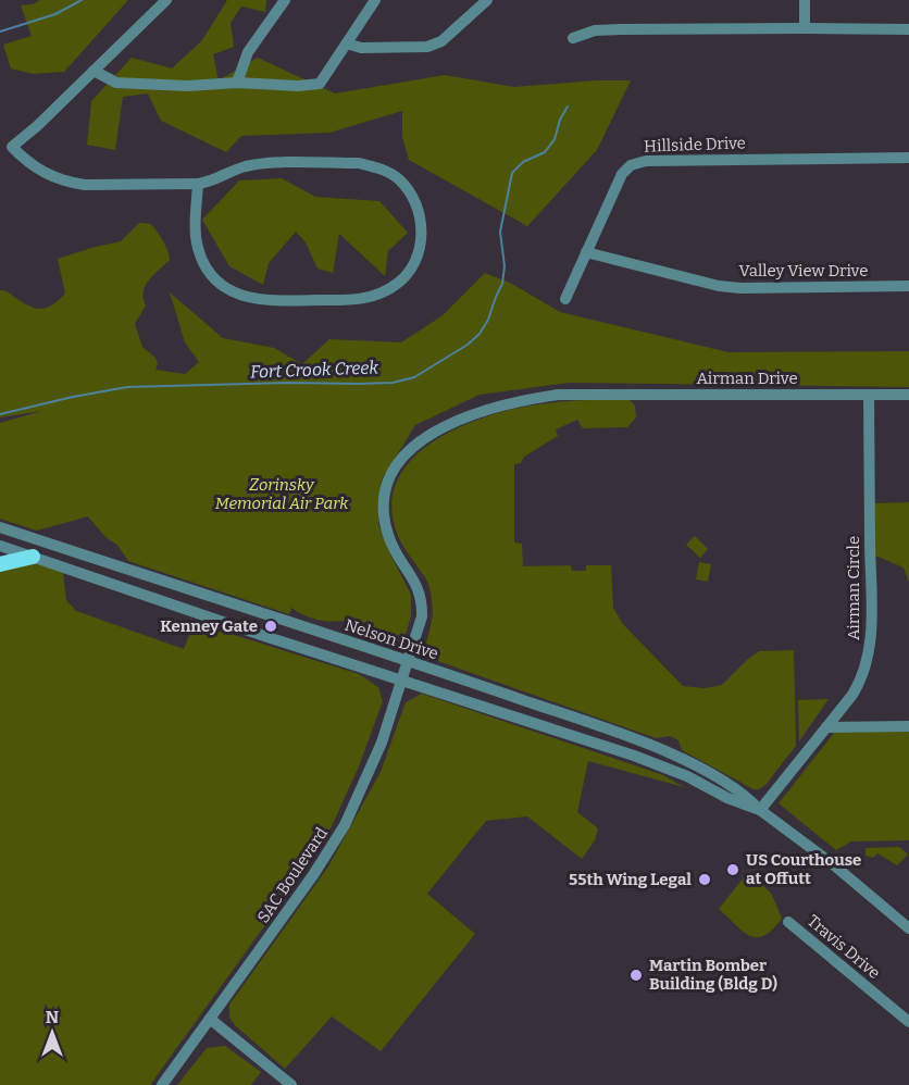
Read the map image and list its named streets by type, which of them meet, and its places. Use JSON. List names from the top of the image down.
{
  "streets": {
    "street": [
      "Hillside Drive",
      "Valley View Drive",
      "Airman Drive",
      "Airman Circle",
      "Nelson Drive",
      "SAC Boulevard",
      "Travis Drive"
    ]
  },
  "crossings": [
    ["Hillside Drive", "Valley View Drive"],
    ["Airman Drive", "Airman Circle"],
    ["Airman Drive", "Nelson Drive"],
    ["Airman Drive", "SAC Boulevard"],
    ["Nelson Drive", "SAC Boulevard"]
  ],
  "water": ["Fort Crook Creek"],
  "parks": ["Zorinsky Memorial Air Park"],
  "places": [
    "Kenney Gate",
    "US Courthouse at Offutt",
    "55th Wing Legal",
    "Martin Bomber Building (Bldg D)"
  ],
  "north": "top"
}
